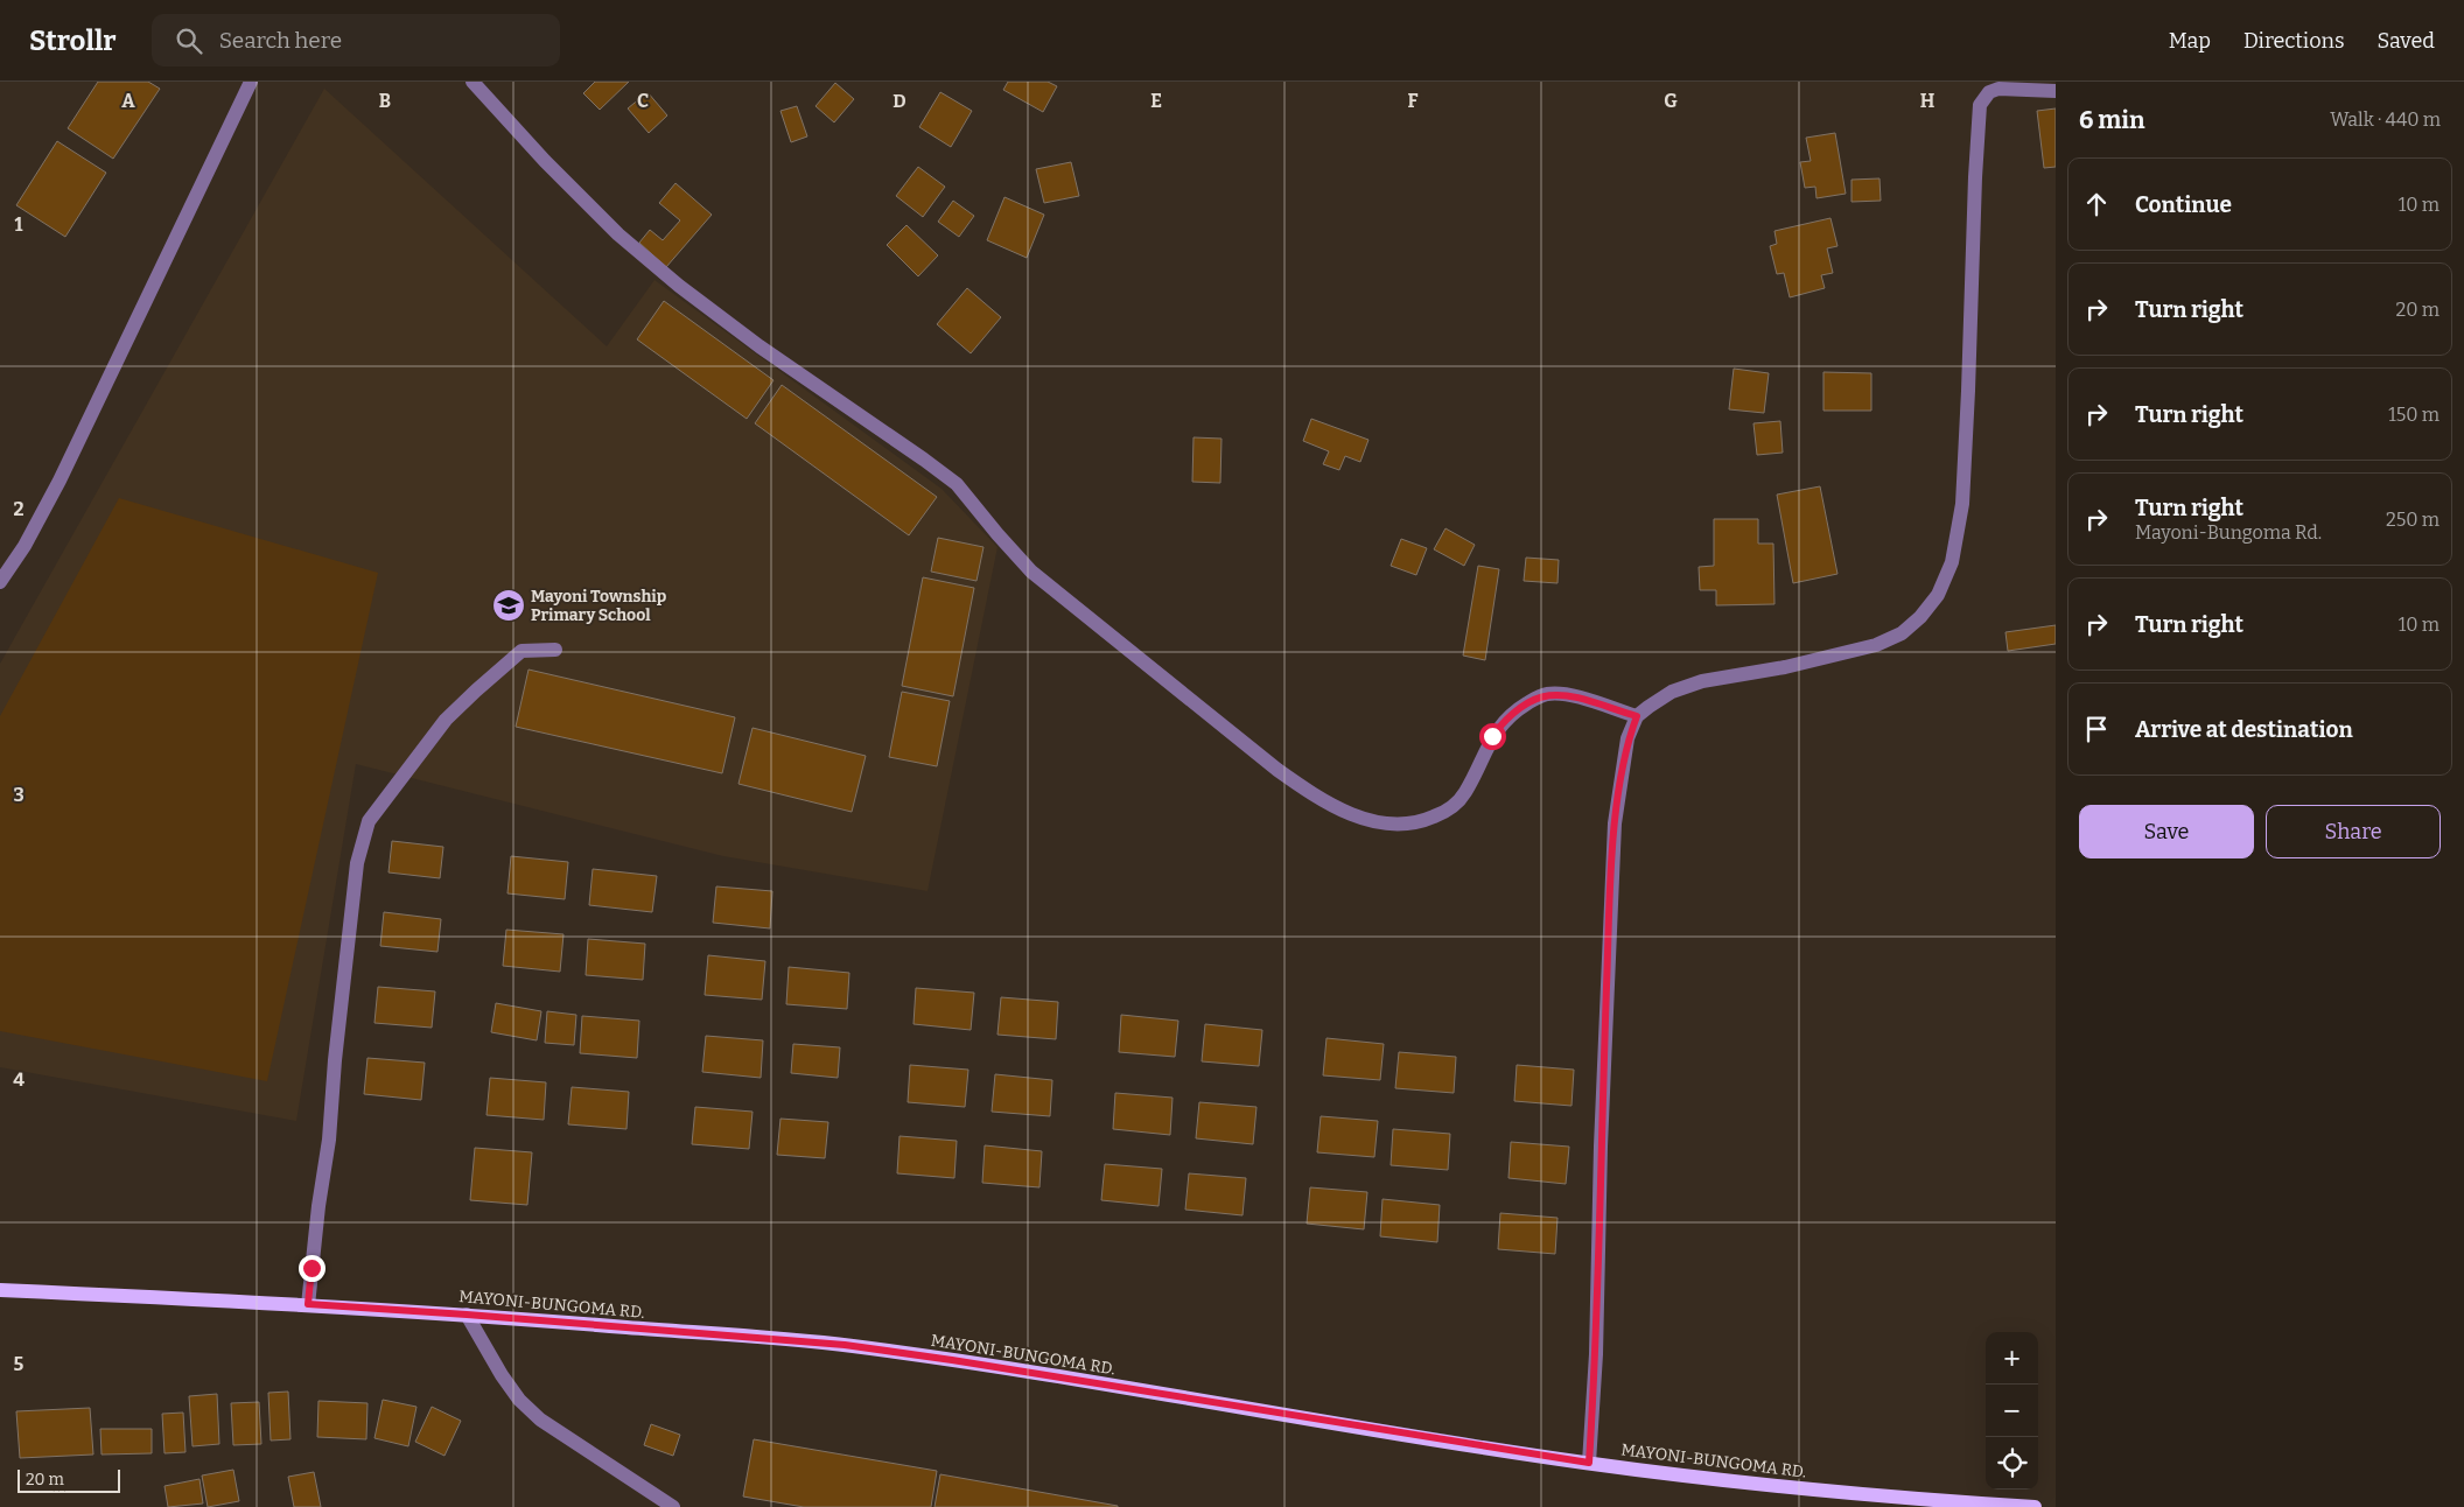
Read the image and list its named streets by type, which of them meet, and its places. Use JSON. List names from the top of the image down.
{
  "streets": {
    "main road": ["MAYONI-BUNGOMA RD."]
  },
  "places": {
    "school or university": ["Mayoni Township Primary School"]
  },
  "scale_bar": "20 m",
  "page": {
    "header": "Strollr",
    "search": "Search here",
    "nav": ["Map", "Directions", "Saved"],
    "heading": ["6 min", "Walk · 440 m"],
    "list": [
      ["Continue", "10 m"],
      ["Turn right", "20 m"],
      ["Turn right", "150 m"],
      ["Turn right", "Mayoni-Bungoma Rd.", "250 m"],
      ["Turn right", "10 m"],
      "Arrive at destination"
    ],
    "buttons": ["Save", "Share"],
    "map_buttons": ["+", "−"],
    "scale": "20 m"
  },
  "grid": {
    "columns": [
      "A",
      "B",
      "C",
      "D",
      "E",
      "F",
      "G",
      "H"
    ],
    "rows": [
      "1",
      "2",
      "3",
      "4",
      "5"
    ]
  }
}
